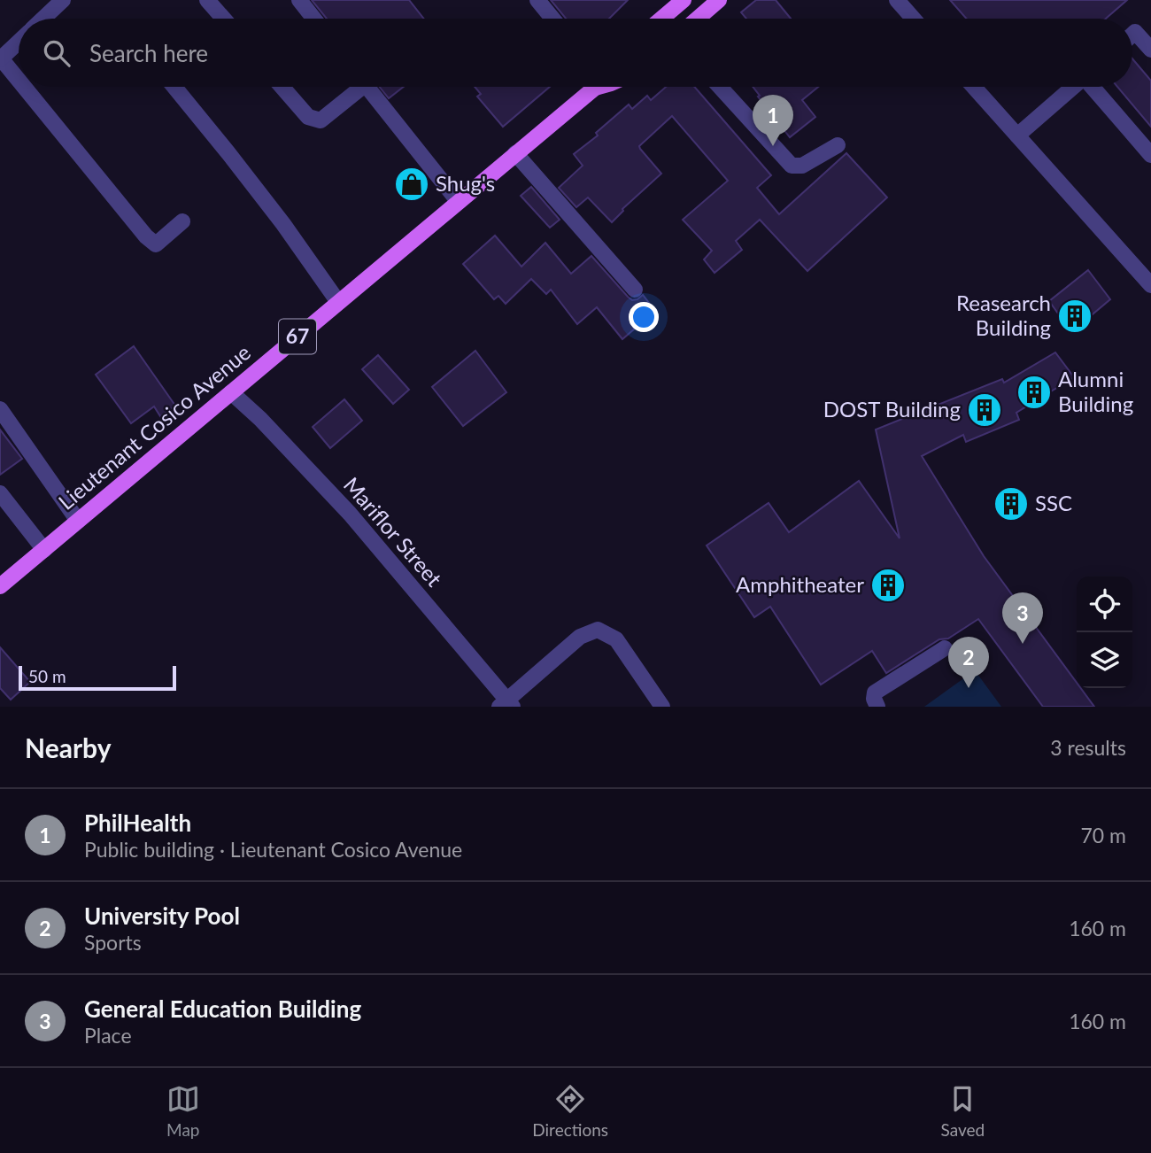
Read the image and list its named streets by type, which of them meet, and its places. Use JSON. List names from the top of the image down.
{
  "streets": {
    "main road": ["67", "Lieutenant Cosico Avenue"],
    "street": ["Mariflor Street"]
  },
  "crossings": [
    ["Lieutenant Cosico Avenue", "Mariflor Street"]
  ],
  "places": {
    "shop": ["Shug's"],
    "building": [
      "Reasearch Building",
      "Alumni Building",
      "DOST Building",
      "SSC",
      "Amphitheater"
    ]
  },
  "scale_bar": "50 m",
  "page": {
    "search": "Search here",
    "pins": ["1", "3", "2"],
    "scale": "50 m",
    "heading": ["Nearby", "3 results"],
    "list": [
      {
        "mark": "1",
        "name": "PhilHealth",
        "note": "Public building · Lieutenant Cosico Avenue",
        "value": "70 m"
      },
      {
        "mark": "2",
        "name": "University Pool",
        "note": "Sports",
        "value": "160 m"
      },
      {
        "mark": "3",
        "name": "General Education Building",
        "note": "Place",
        "value": "160 m"
      }
    ],
    "nav": ["Map", "Directions", "Saved"]
  }
}
